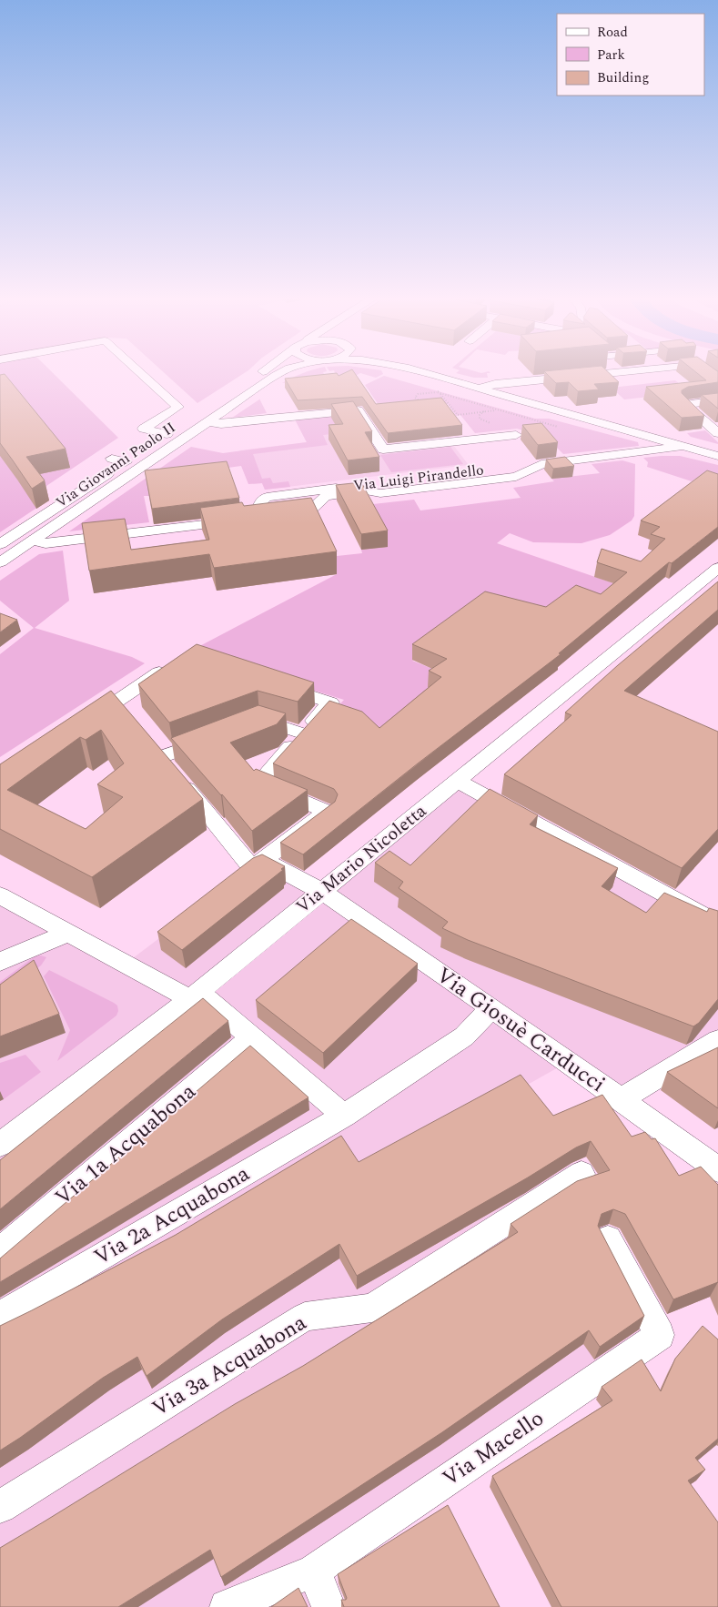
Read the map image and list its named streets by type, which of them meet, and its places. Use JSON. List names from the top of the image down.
{
  "streets": {
    "street": [
      "Via Giovanni Paolo II",
      "Via Luigi Pirandello",
      "Via Mario Nicoletta",
      "Via Giosuè Carducci",
      "Via 1a Acquabona",
      "Via 2a Acquabona",
      "Via 3a Acquabona",
      "Via Macello"
    ]
  },
  "crossings": [
    ["Via Giovanni Paolo II", "Via Luigi Pirandello"],
    ["Via Mario Nicoletta", "Via Giosuè Carducci"],
    ["Via Giosuè Carducci", "Via 2a Acquabona"]
  ],
  "legend": ["Road", "Park", "Building"]
}
